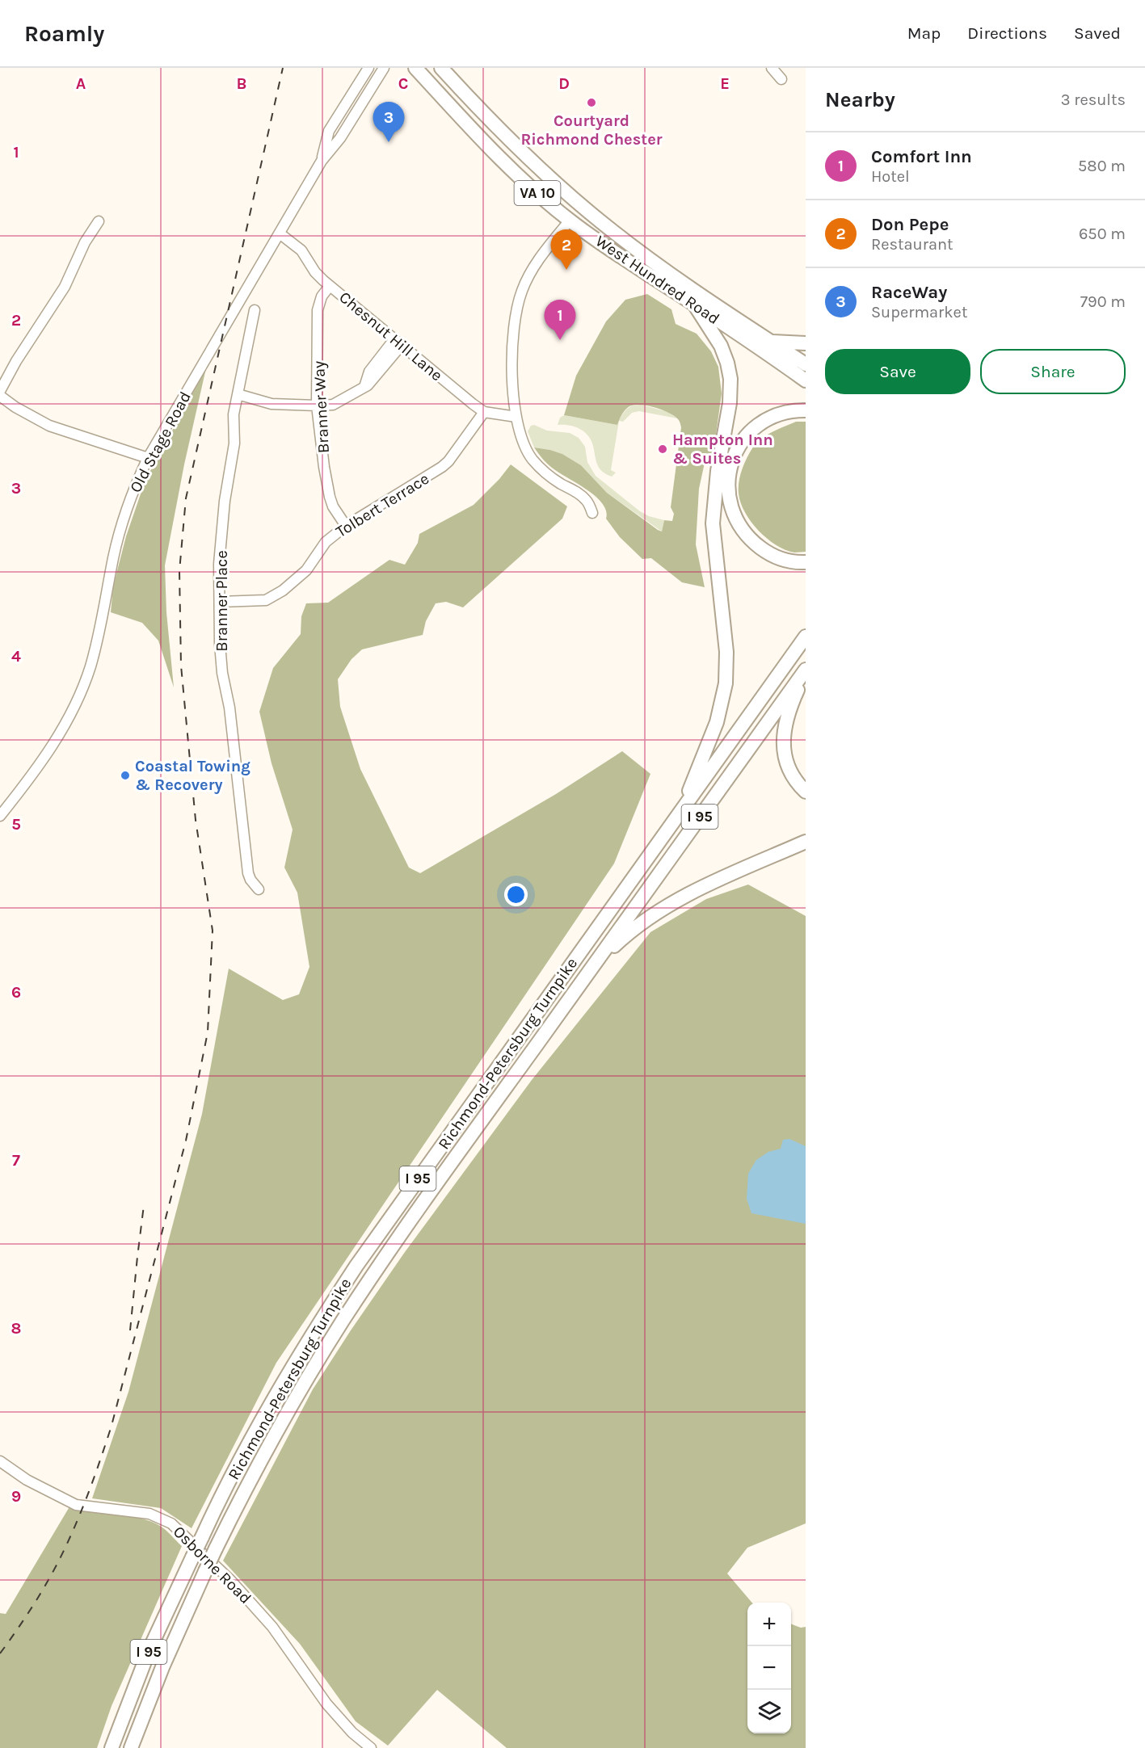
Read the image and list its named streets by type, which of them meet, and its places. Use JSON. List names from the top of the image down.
{
  "streets": {
    "highway": [
      "VA 10",
      "West Hundred Road",
      "I 95",
      "Richmond-Petersburg Turnpike"
    ],
    "street": [
      "Chesnut Hill Lane",
      "Branner Way",
      "Old Stage Road",
      "Tolbert Terrace",
      "Branner Place",
      "Osborne Road"
    ]
  },
  "crossings": [
    ["Chesnut Hill Lane", "Branner Way"],
    ["Chesnut Hill Lane", "Old Stage Road"],
    ["Chesnut Hill Lane", "Tolbert Terrace"],
    ["Branner Way", "Tolbert Terrace"],
    ["Tolbert Terrace", "Branner Place"]
  ],
  "places": ["Courtyard Richmond Chester", "Hampton Inn & Suites", "Coastal Towing & Recovery"],
  "page": {
    "header": "Roamly",
    "nav": ["Map", "Directions", "Saved"],
    "heading": ["Nearby", "3 results"],
    "pins": ["3", "2", "1"],
    "list": [
      {
        "mark": "1",
        "name": "Comfort Inn",
        "note": "Hotel",
        "value": "580 m"
      },
      {
        "mark": "2",
        "name": "Don Pepe",
        "note": "Restaurant",
        "value": "650 m"
      },
      {
        "mark": "3",
        "name": "RaceWay",
        "note": "Supermarket",
        "value": "790 m"
      }
    ],
    "buttons": ["Save", "Share"],
    "map_buttons": ["+", "−"]
  },
  "grid": {
    "columns": [
      "A",
      "B",
      "C",
      "D",
      "E"
    ],
    "rows": [
      "1",
      "2",
      "3",
      "4",
      "5",
      "6",
      "7",
      "8",
      "9"
    ]
  }
}
